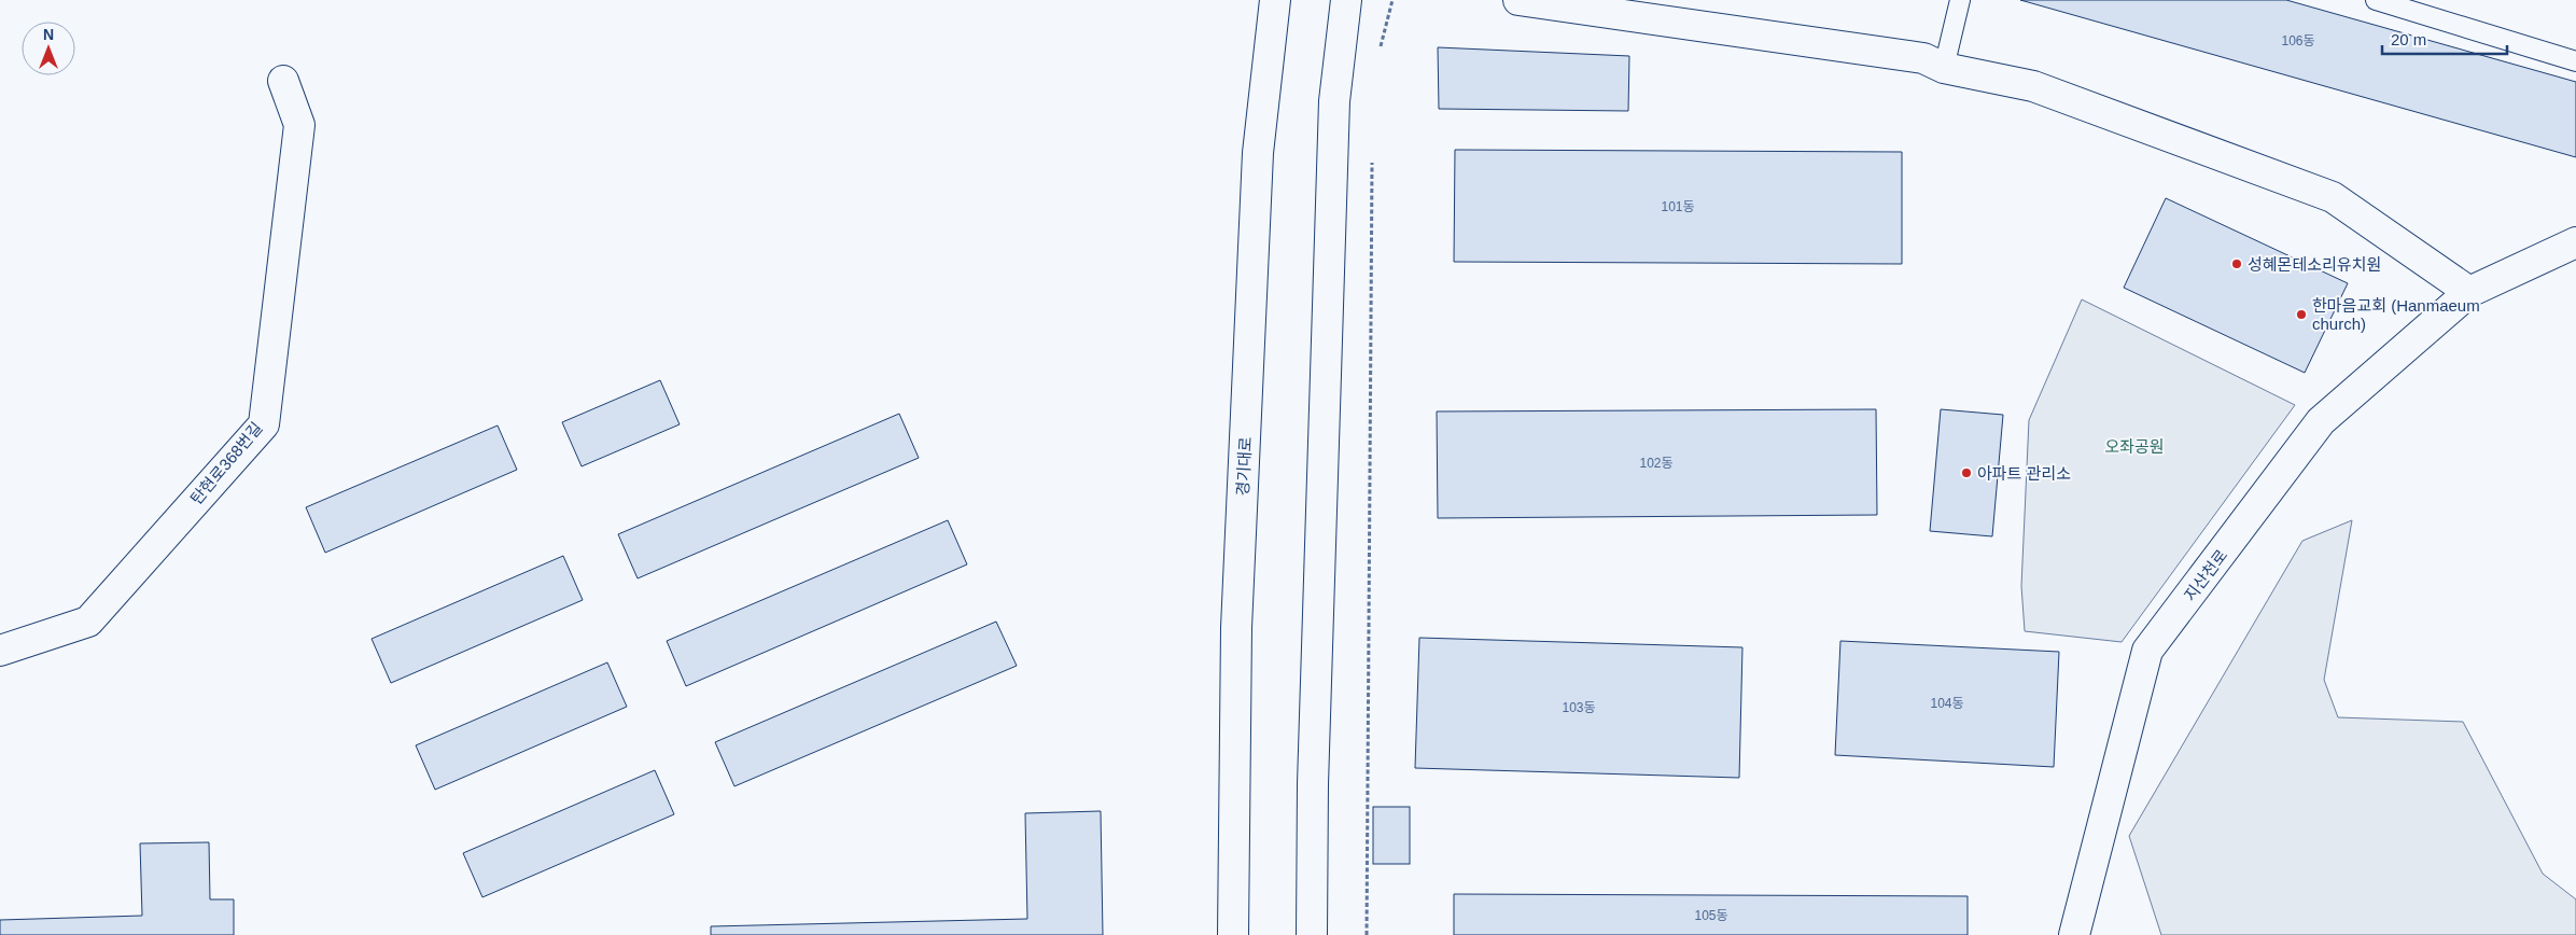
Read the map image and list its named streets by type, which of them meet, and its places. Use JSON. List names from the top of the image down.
{
  "streets": {
    "street": ["탄현로368번길", "경기대로", "지산천로"]
  },
  "parks": ["오좌공원"],
  "places": ["성혜몬테소리유치원", "한마음교회 (Hanmaeum church)", "아파트 관리소"],
  "house_numbers": [
    "106동",
    "101동",
    "102동",
    "104동",
    "103동",
    "105동"
  ],
  "scale_bar": "20 m",
  "north": "top"
}
